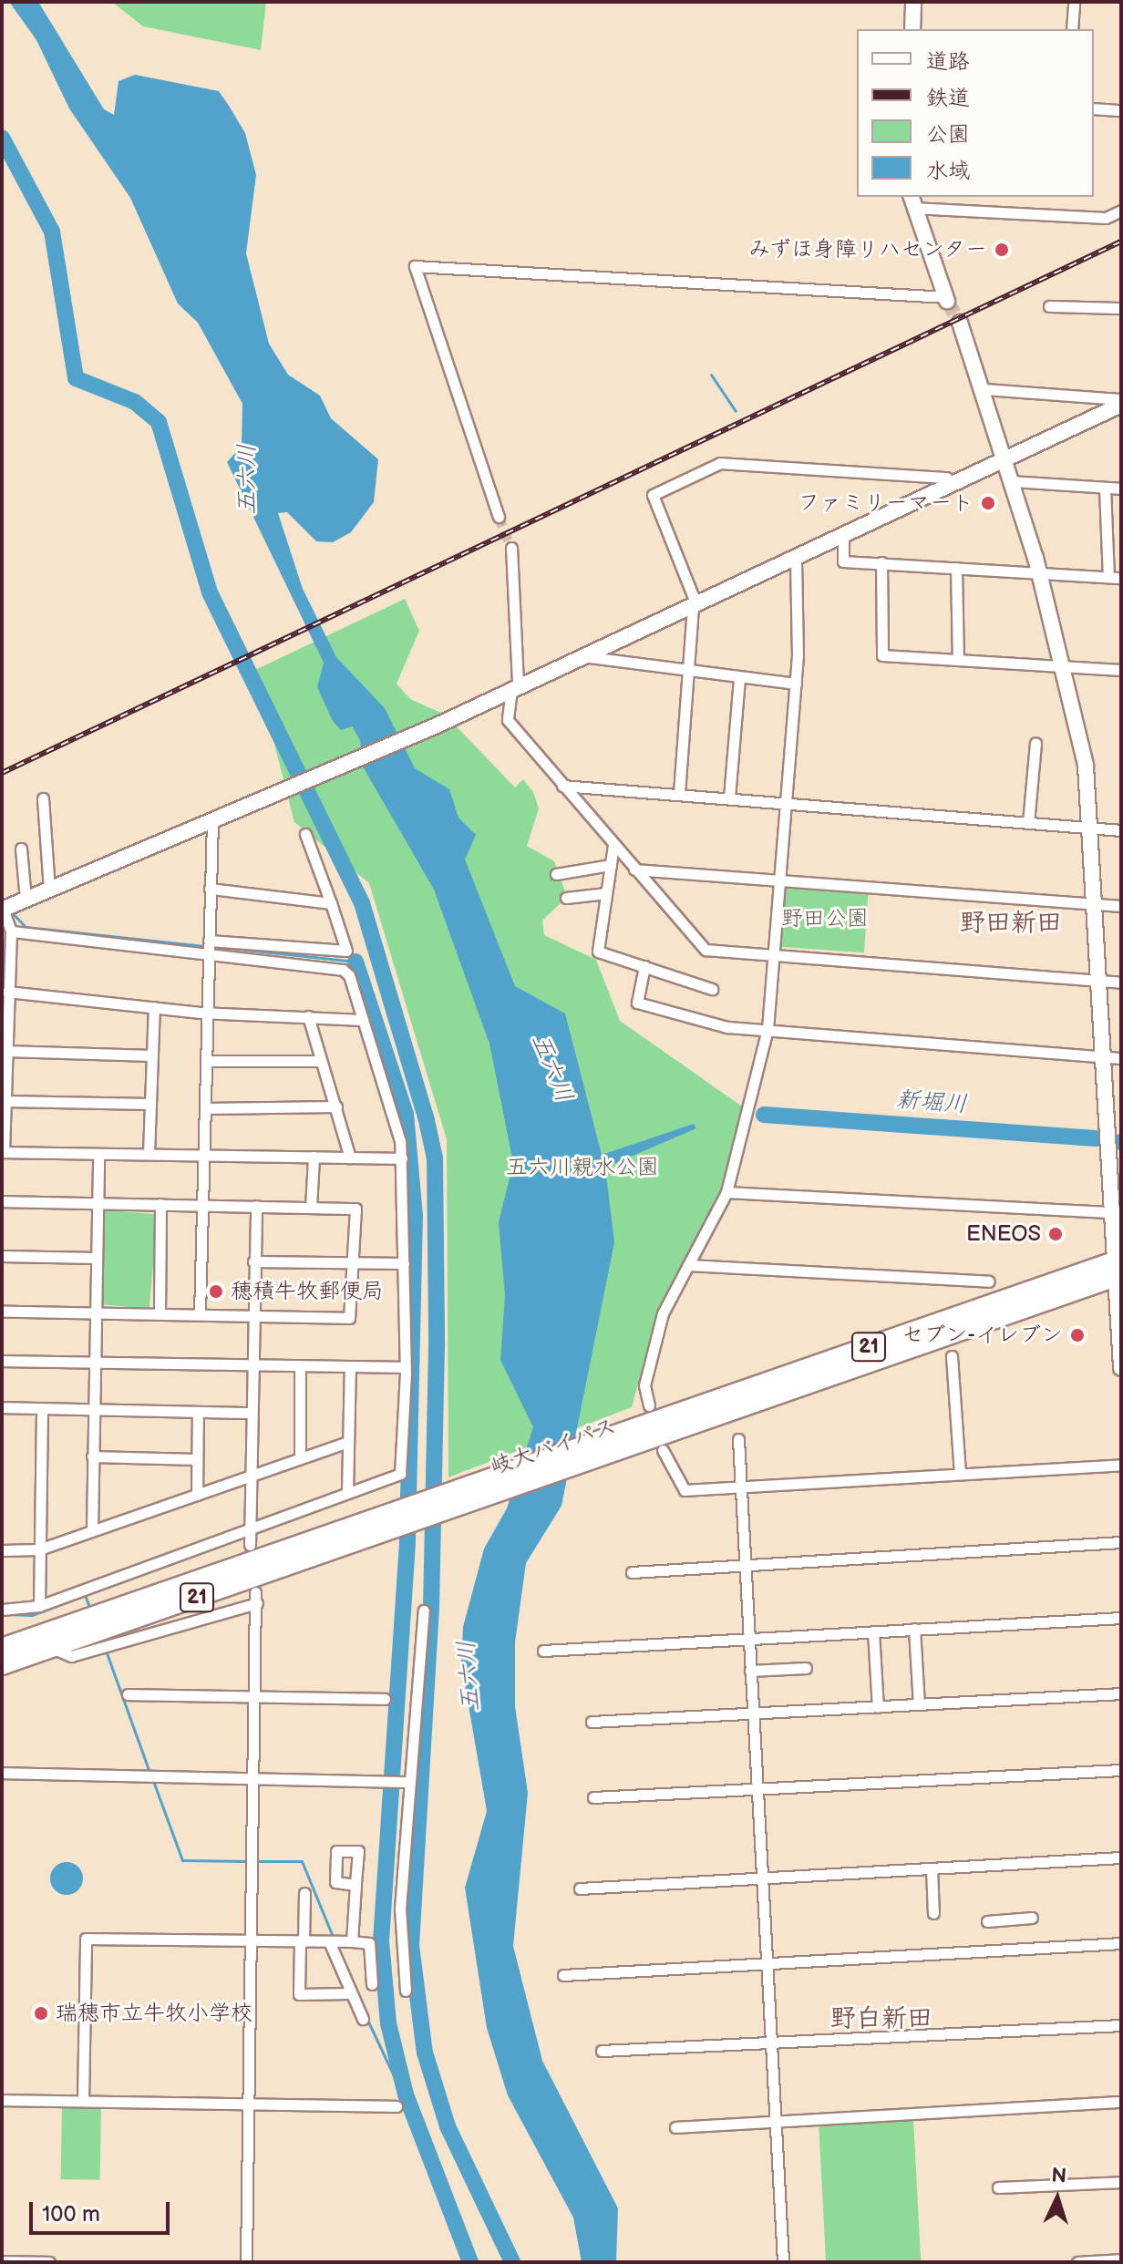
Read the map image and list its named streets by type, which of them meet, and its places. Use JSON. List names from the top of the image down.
{
  "streets": {
    "highway": ["21", "岐大バイパス"]
  },
  "districts": ["野田新田", "野白新田"],
  "water": ["五六川", "新堀川"],
  "parks": ["野田公園", "五六川親水公園"],
  "places": [
    "みずほ身障リハセンター",
    "ファミリーマート",
    "ENEOS",
    "穂積牛牧郵便局",
    "セブン-イレブン",
    "瑞穂市立牛牧小学校"
  ],
  "legend": [
    "道路",
    "鉄道",
    "公園",
    "水域"
  ],
  "scale_bar": "100 m",
  "north": "top"
}
